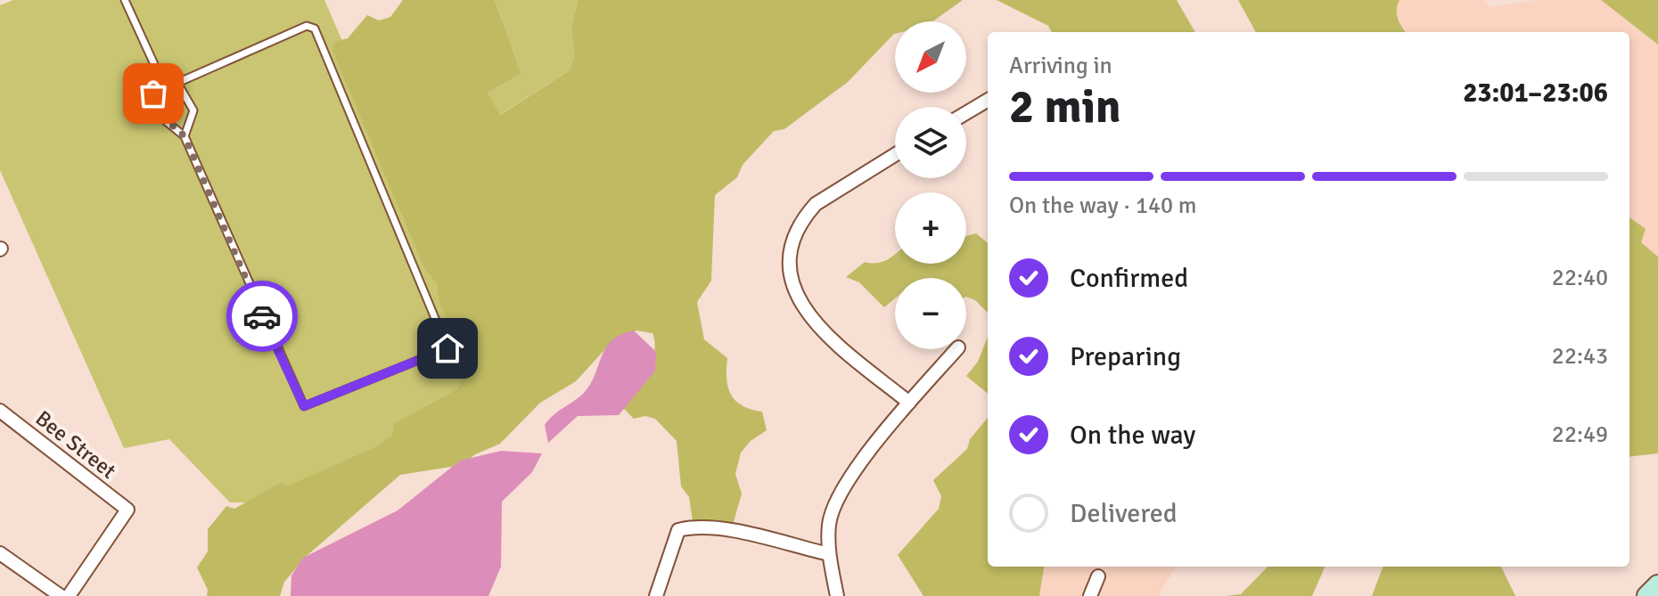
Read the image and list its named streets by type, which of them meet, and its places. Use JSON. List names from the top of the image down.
{
  "streets": {
    "street": ["Bee Street"]
  },
  "north": "bottom left",
  "page": {
    "map_buttons": ["+", "−"],
    "heading": ["2 min", "Arriving in", "23:01–23:06"],
    "bar": "On the way · 140 m",
    "list": [
      ["Confirmed", "22:40"],
      ["Preparing", "22:43"],
      ["On the way", "22:49"],
      "Delivered"
    ]
  }
}
